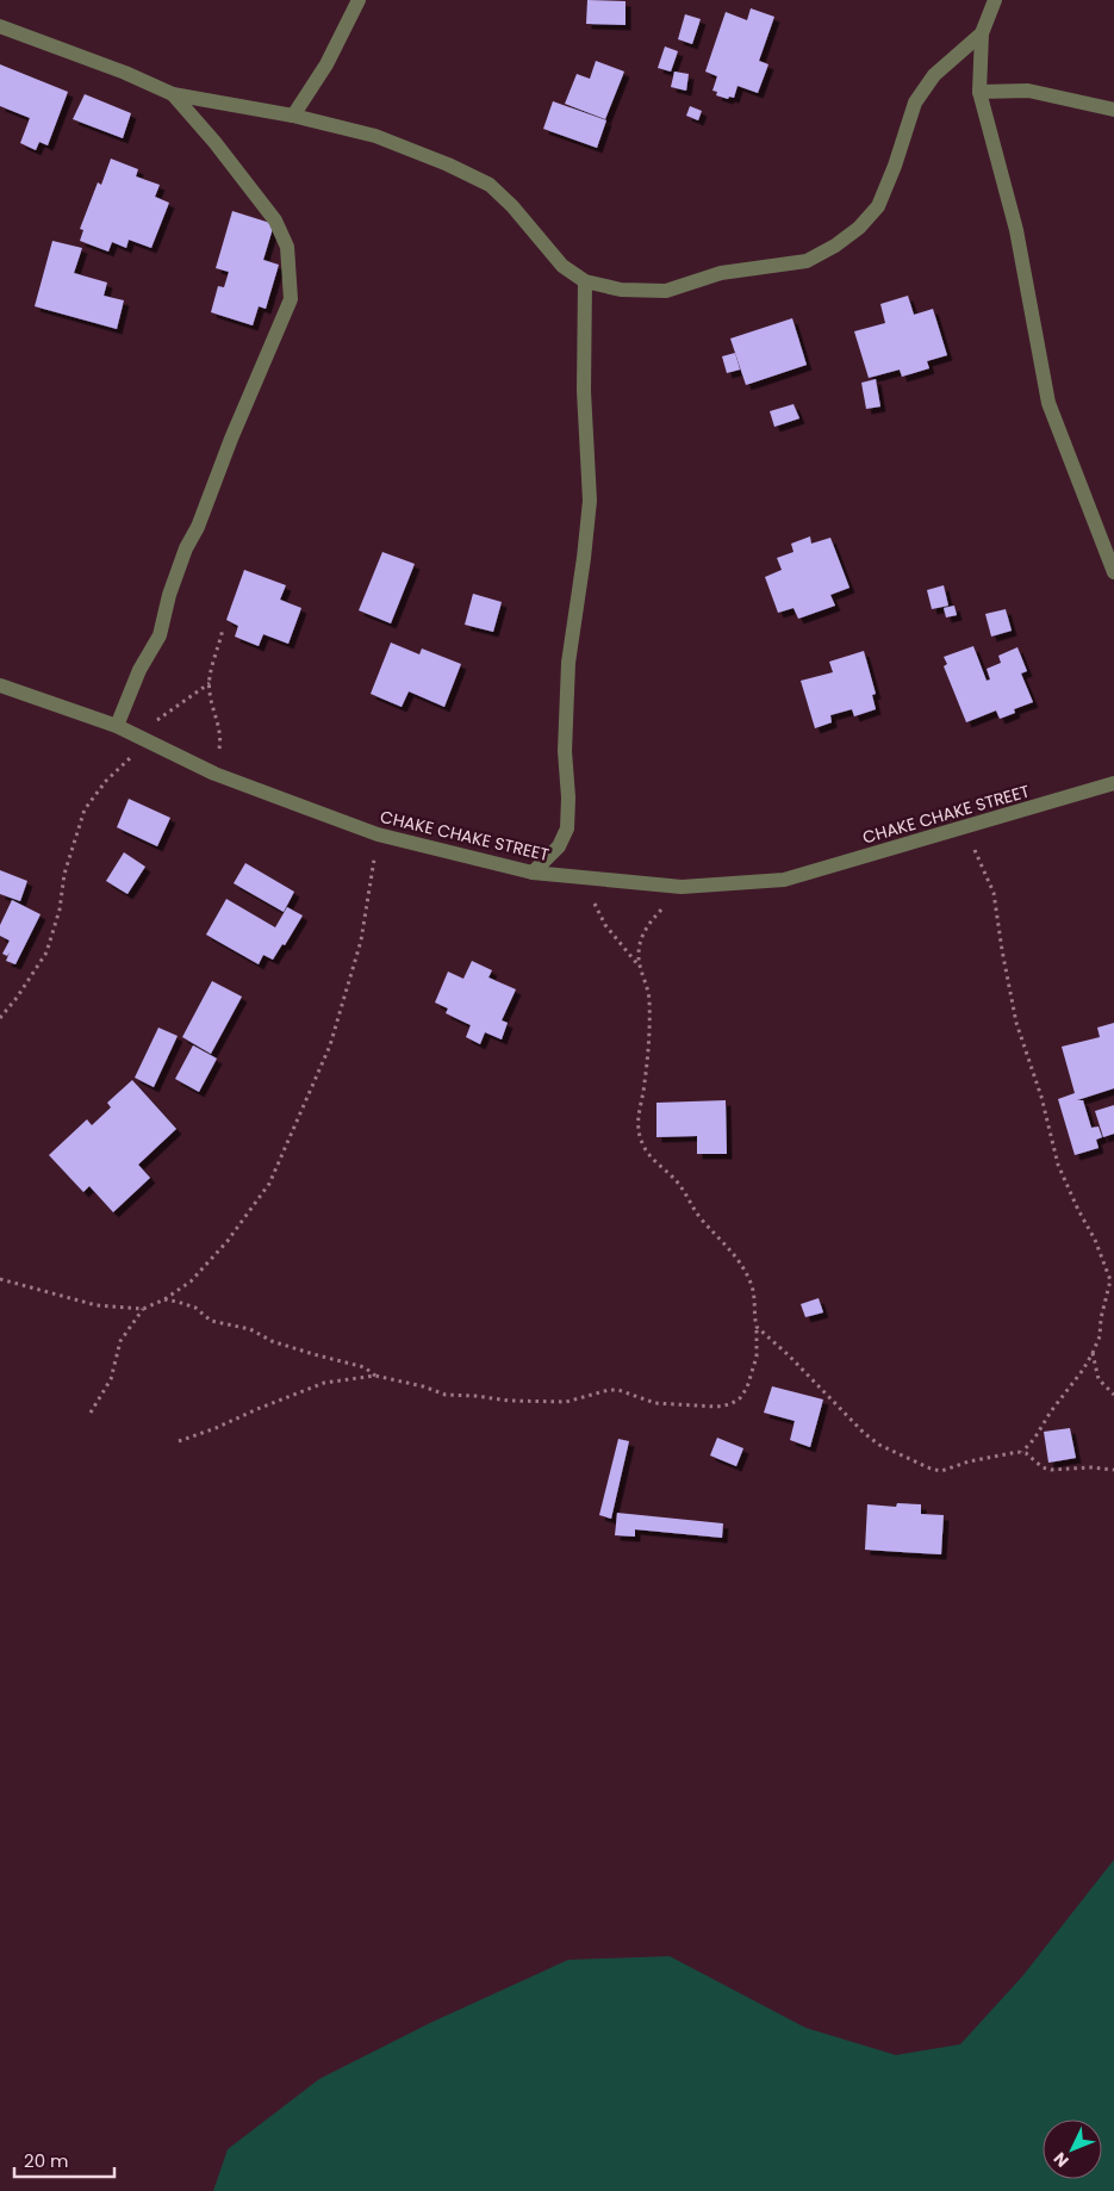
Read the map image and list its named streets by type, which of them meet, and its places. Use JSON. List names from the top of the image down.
{
  "streets": {
    "street": ["CHAKE CHAKE STREET"]
  },
  "scale_bar": "20 m",
  "north": "bottom left"
}
